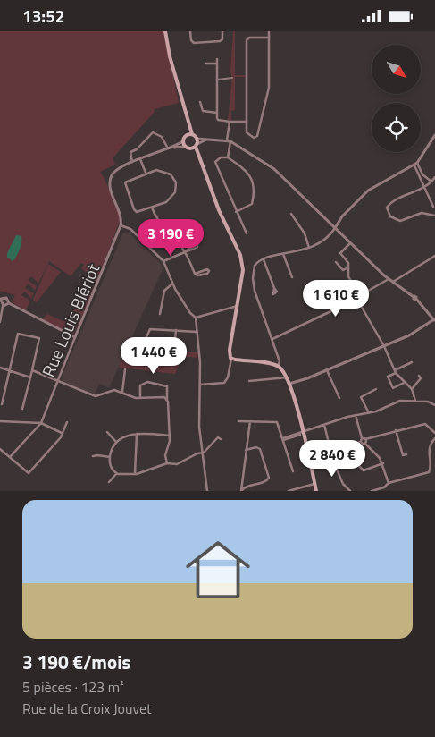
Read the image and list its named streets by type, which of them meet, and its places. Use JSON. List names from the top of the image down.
{
  "streets": {
    "street": ["Rue Louis Blériot"]
  },
  "north": "bottom right",
  "page": {
    "status": "13:52",
    "price": [
      "3 190 €",
      "1 610 €",
      "1 440 €",
      "2 840 €"
    ],
    "list": [
      {
        "name": "3 190 €/mois",
        "note": "5 pièces · 123 m² · Rue de la Croix Jouvet"
      }
    ]
  }
}
